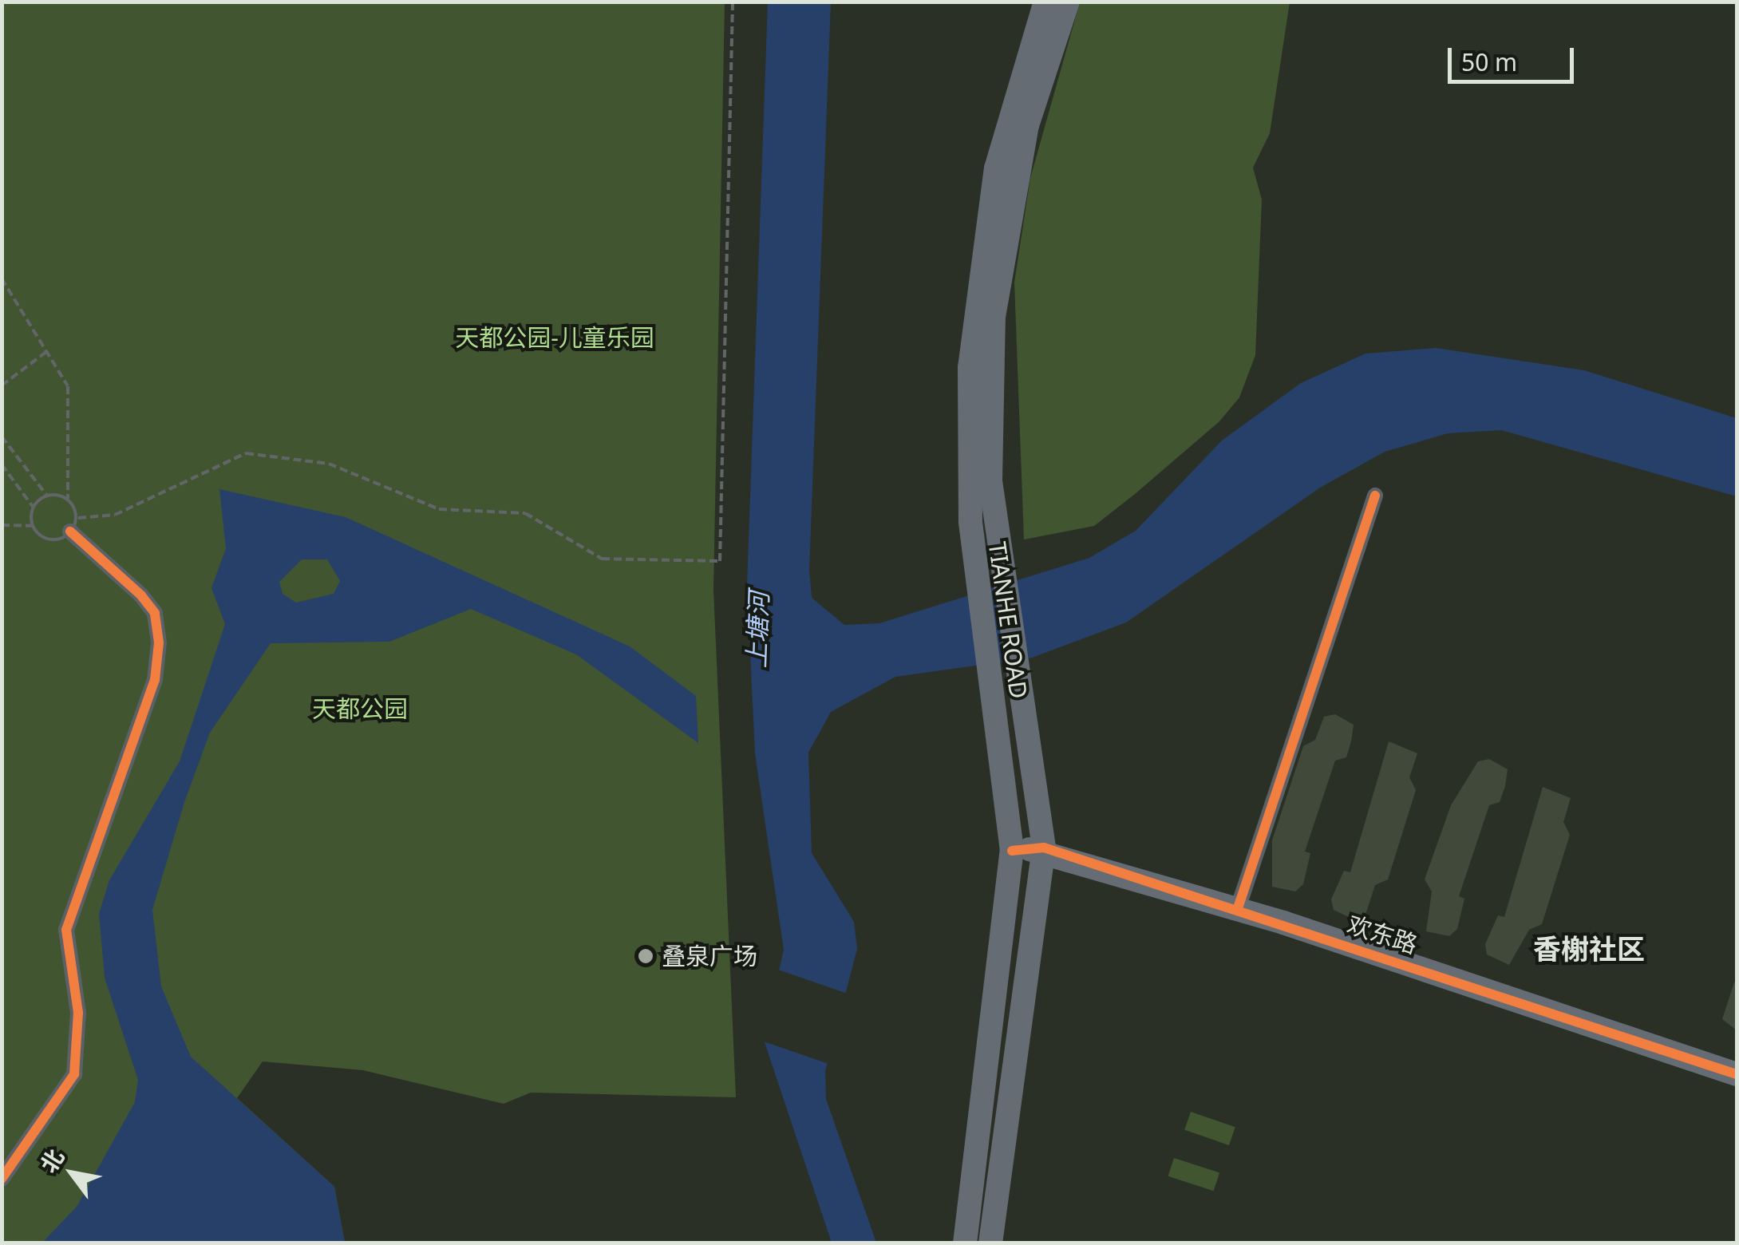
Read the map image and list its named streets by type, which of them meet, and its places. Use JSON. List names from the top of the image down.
{
  "streets": {
    "main road": ["TIANHE ROAD", "欢东路"]
  },
  "crossings": [
    ["TIANHE ROAD", "欢东路"]
  ],
  "districts": ["香榭社区"],
  "water": ["上塘河"],
  "parks": ["天都公园-儿童乐园", "天都公园"],
  "places": ["叠泉广场"],
  "scale_bar": "50 m",
  "north": "top left"
}
